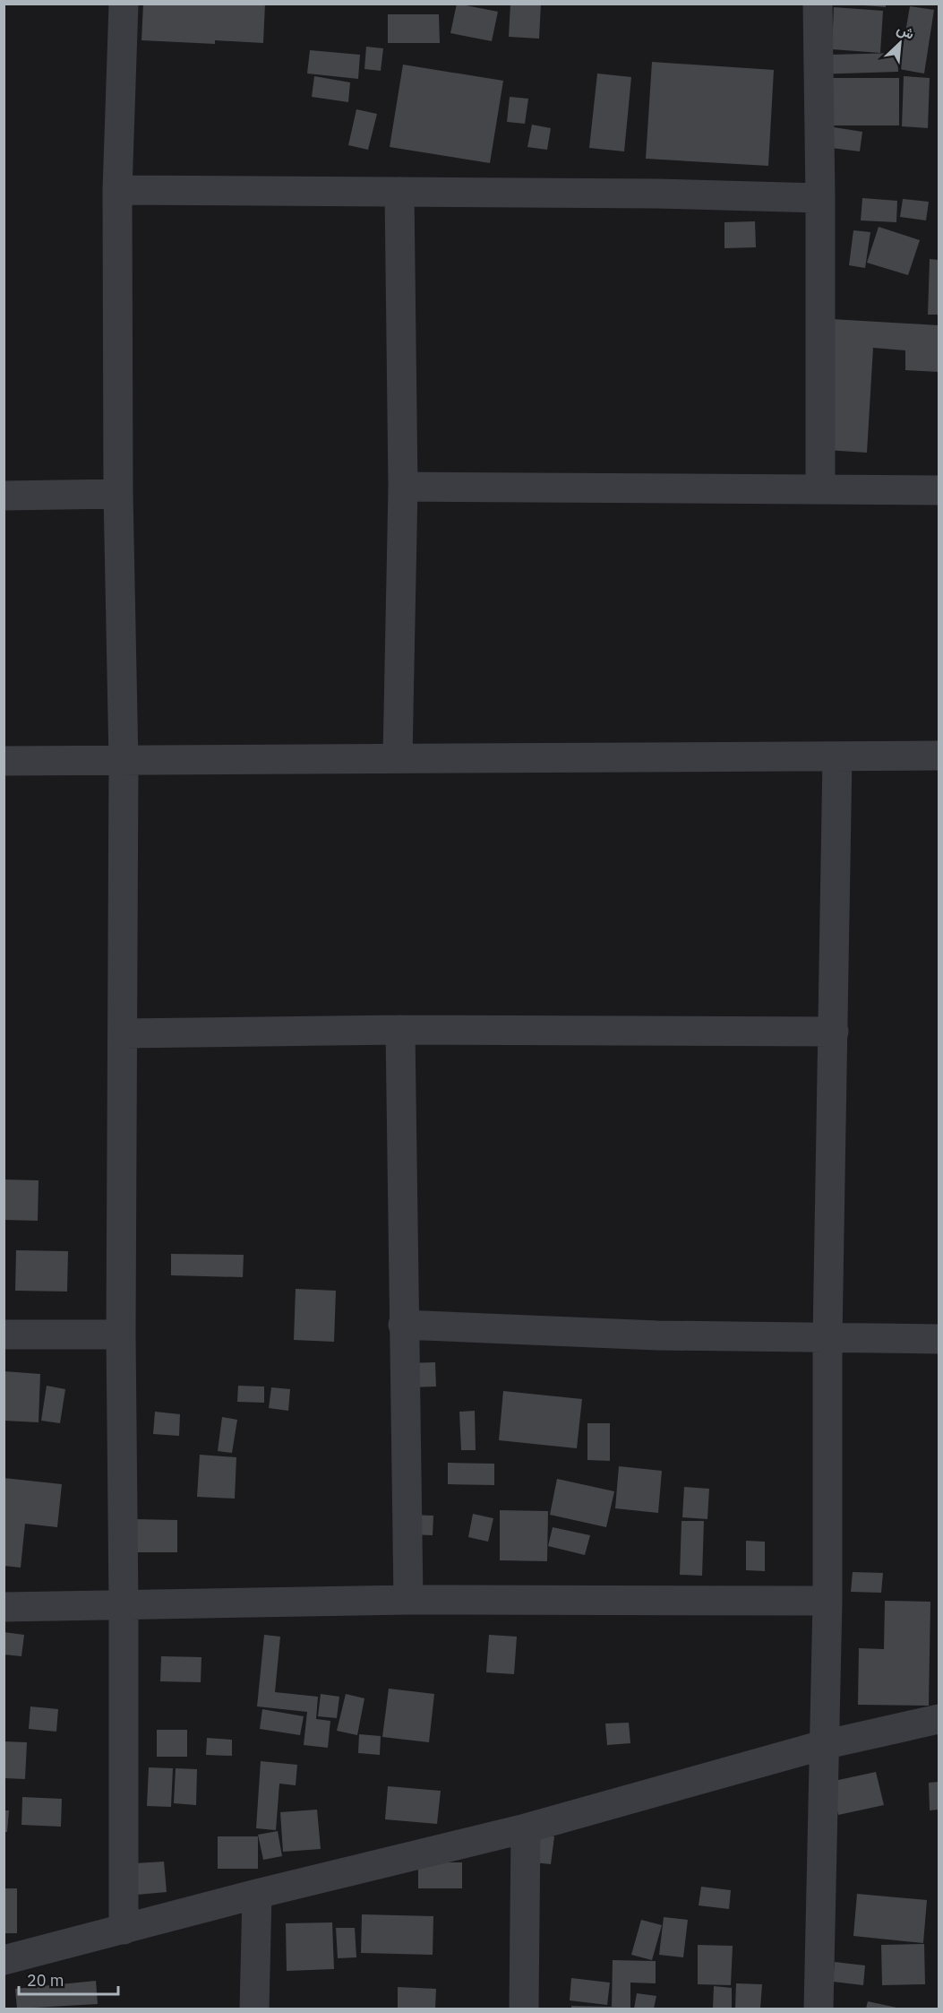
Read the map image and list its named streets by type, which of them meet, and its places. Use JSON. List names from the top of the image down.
{
  "scale_bar": "20 m",
  "north": "top right"
}
